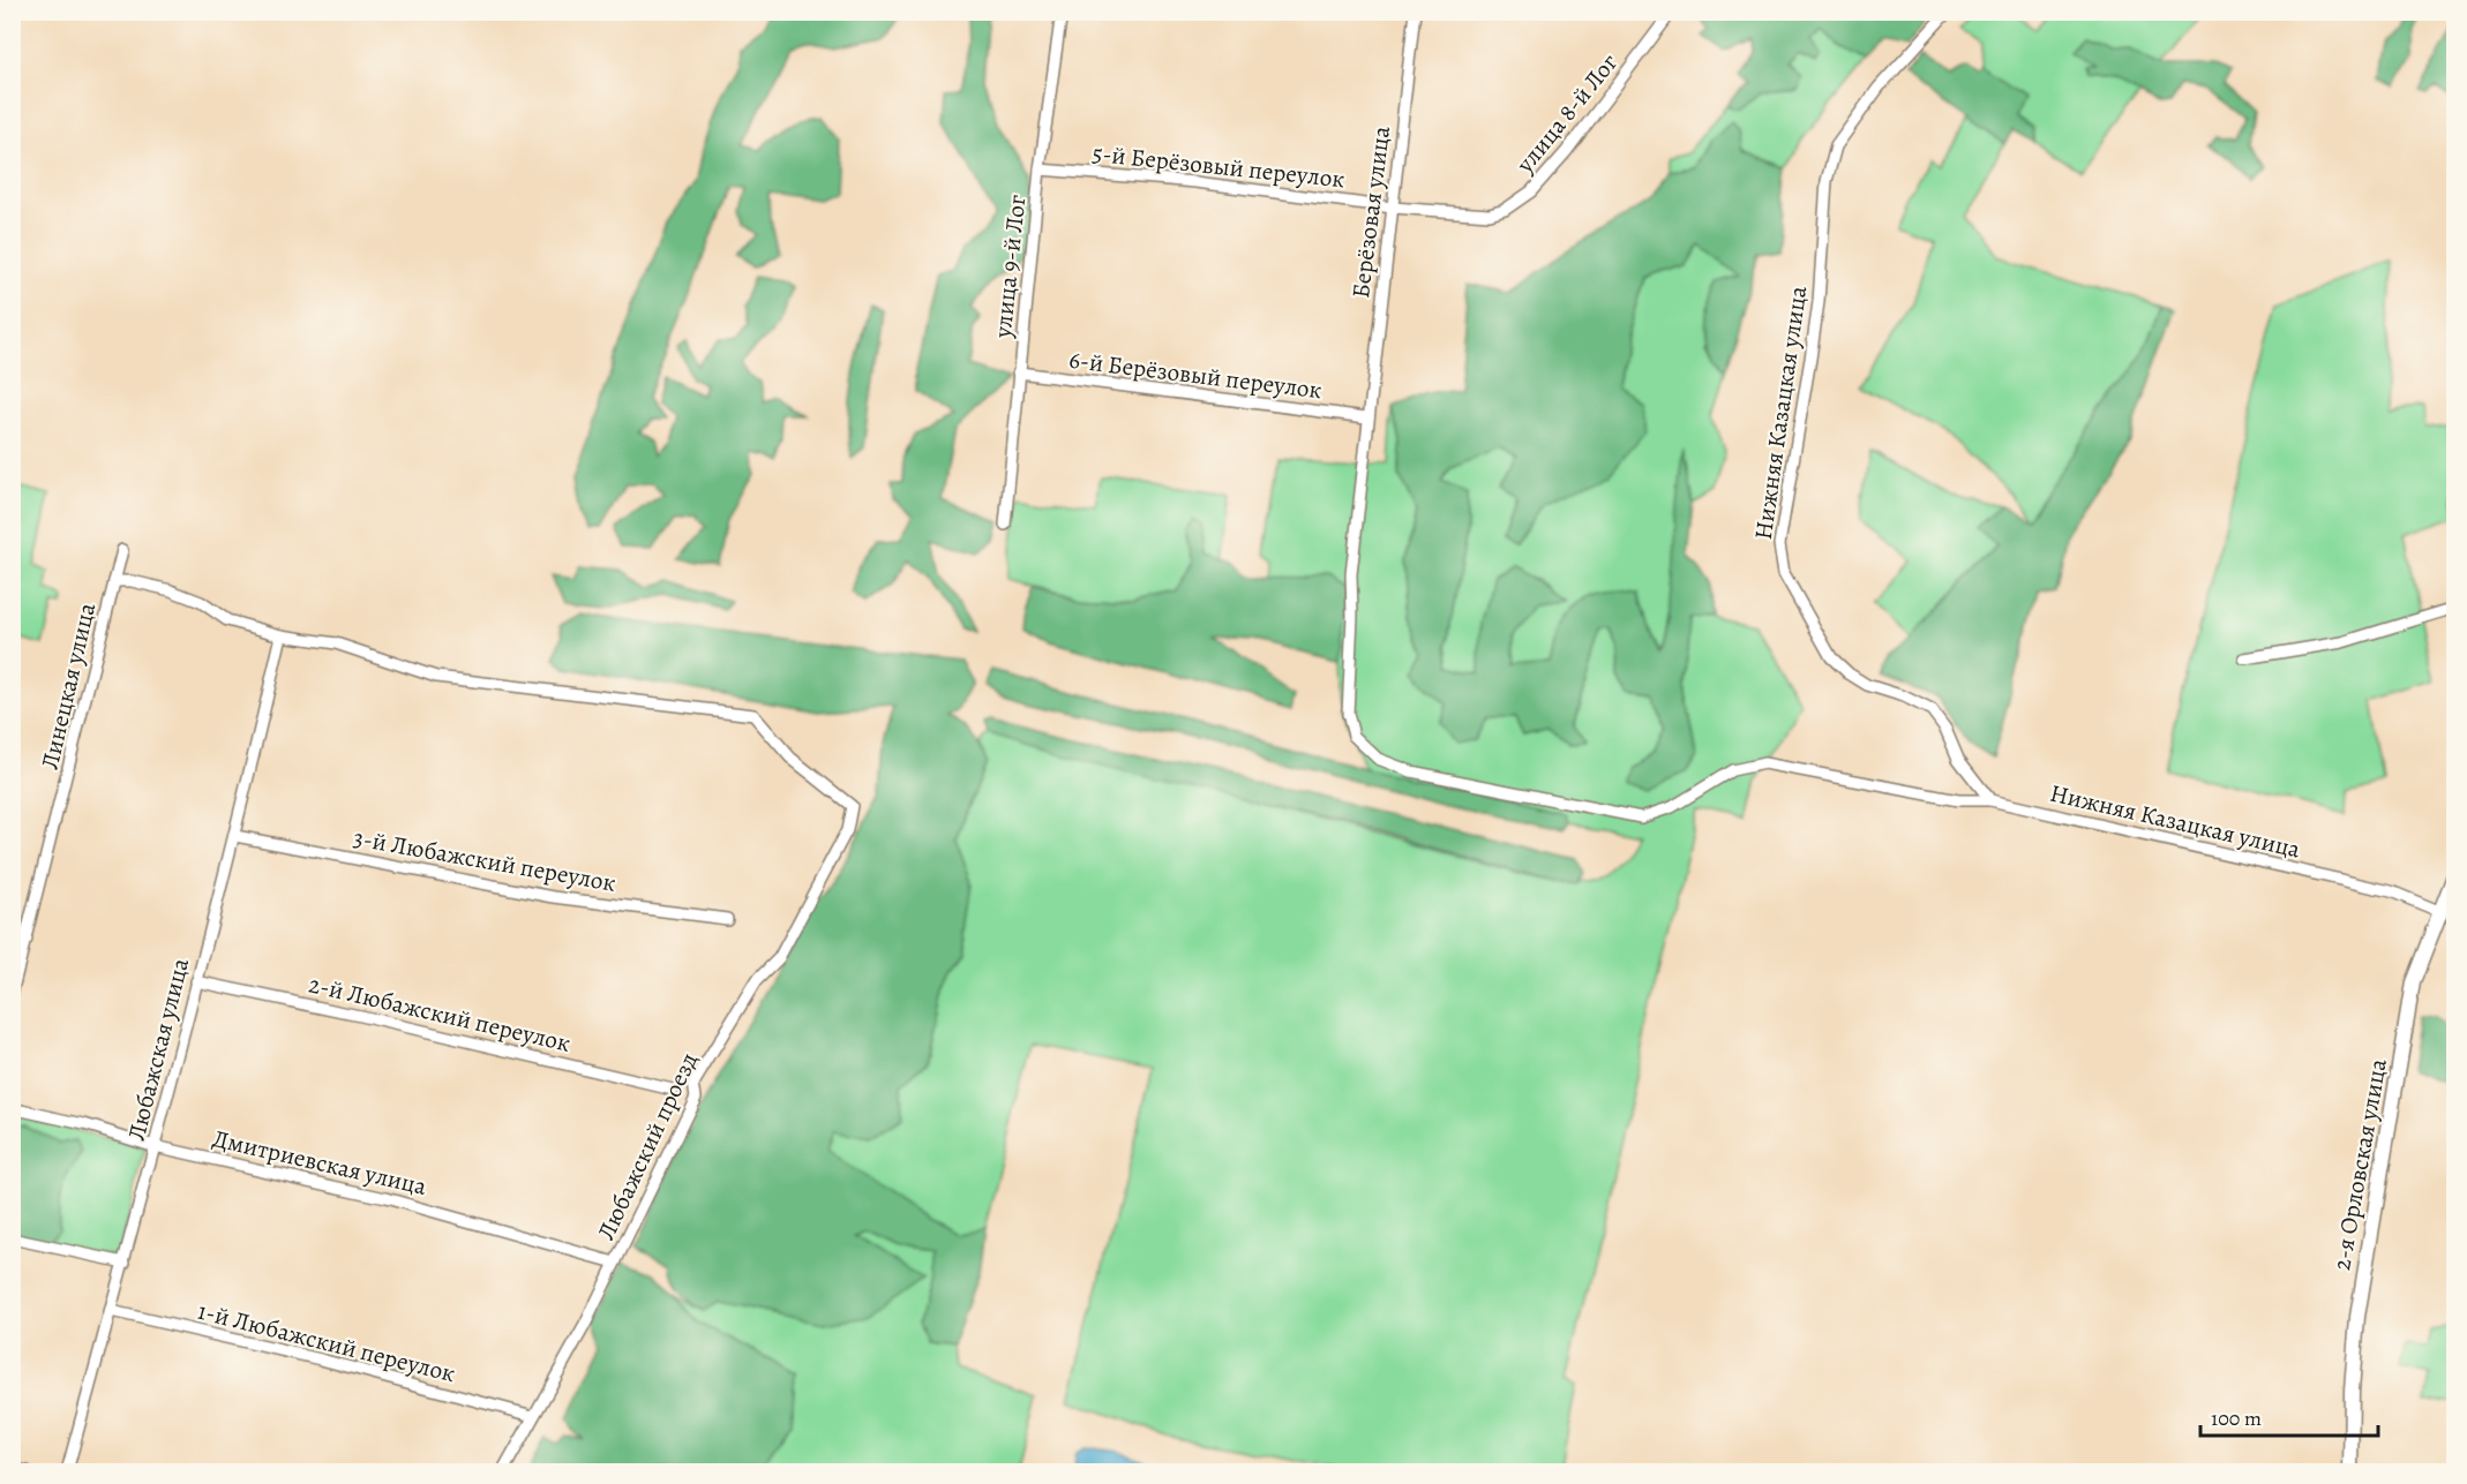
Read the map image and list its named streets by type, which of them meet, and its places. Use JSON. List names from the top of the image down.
{
  "streets": {
    "street": [
      "улица 8-й Лог",
      "5-й Берёзовый переулок",
      "Берёзовая улица",
      "улица 9-й Лог",
      "6-й Берёзовый переулок",
      "Нижняя Казацкая улица",
      "Линецкая улица",
      "3-й Любажский переулок",
      "2-й Любажский переулок",
      "Любажская улица",
      "Любажский проезд",
      "Дмитриевская улица",
      "2-я Орловская улица",
      "1-й Любажский переулок"
    ]
  },
  "crossings": [
    ["улица 8-й Лог", "5-й Берёзовый переулок"],
    ["улица 8-й Лог", "Берёзовая улица"],
    ["5-й Берёзовый переулок", "Берёзовая улица"],
    ["5-й Берёзовый переулок", "улица 9-й Лог"],
    ["Берёзовая улица", "6-й Берёзовый переулок"],
    ["Берёзовая улица", "Нижняя Казацкая улица"],
    ["улица 9-й Лог", "6-й Берёзовый переулок"],
    ["Нижняя Казацкая улица", "2-я Орловская улица"],
    ["3-й Любажский переулок", "Любажская улица"],
    ["2-й Любажский переулок", "Любажская улица"],
    ["Любажская улица", "Любажский проезд"],
    ["Любажская улица", "Дмитриевская улица"],
    ["Любажская улица", "1-й Любажский переулок"],
    ["Любажский проезд", "Дмитриевская улица"],
    ["Любажский проезд", "1-й Любажский переулок"]
  ],
  "scale_bar": "100 m"
}
